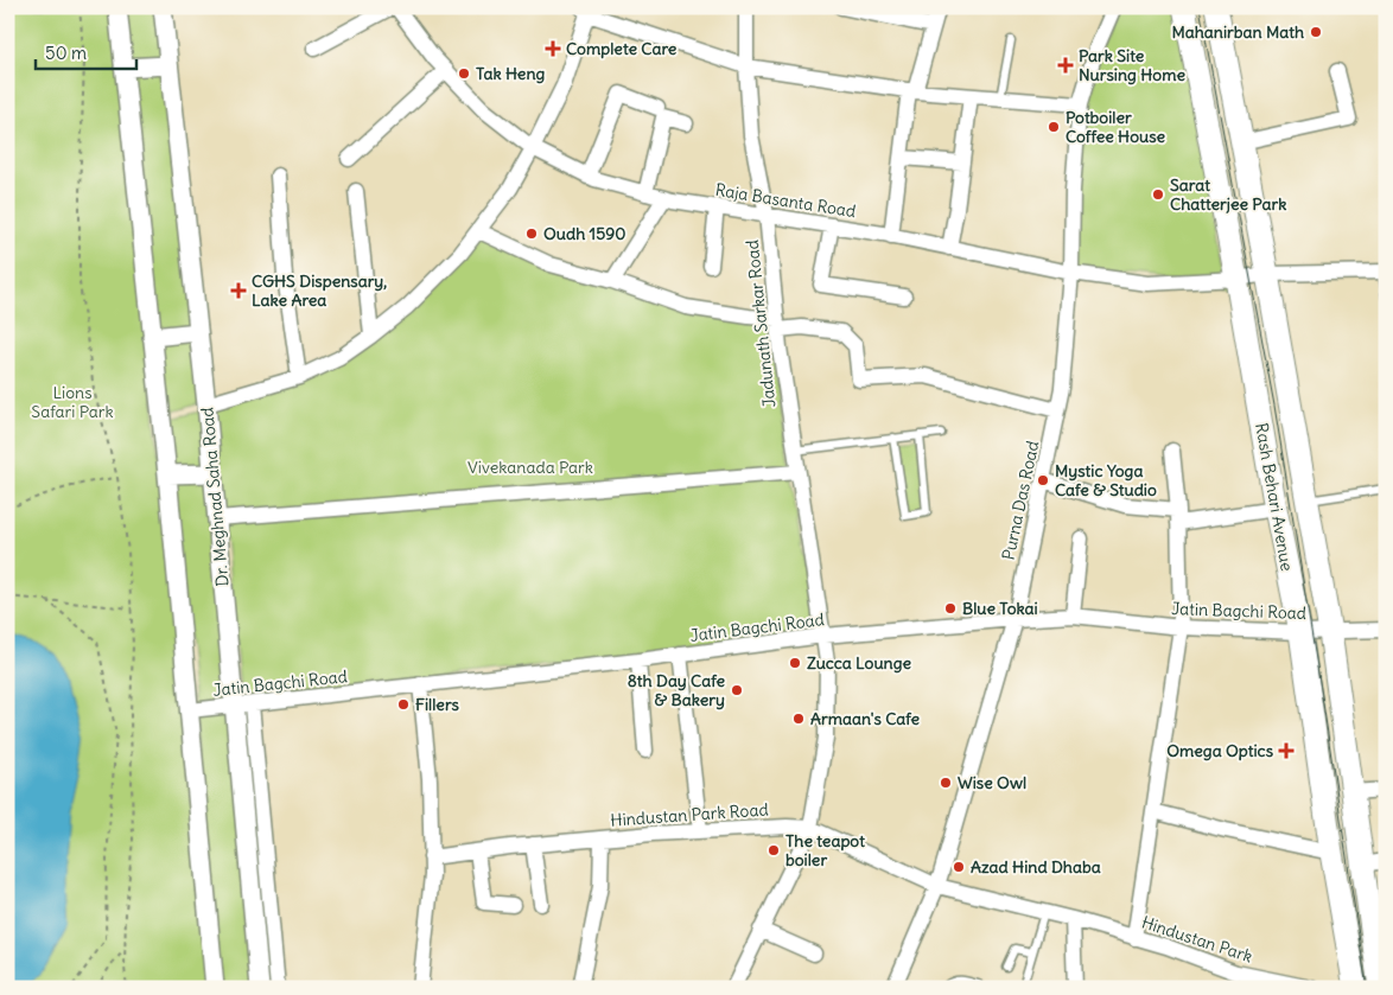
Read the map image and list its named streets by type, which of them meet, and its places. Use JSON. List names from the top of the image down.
{
  "streets": {
    "main road": ["Rash Behari Avenue"],
    "street": [
      "Raja Basanta Road",
      "Jadunath Sarkar Road",
      "Dr. Meghnad Saha Road",
      "Purna Das Road",
      "Jatin Bagchi Road",
      "Hindustan Park Road",
      "Hindustan Park"
    ]
  },
  "crossings": [
    ["Raja Basanta Road", "Jadunath Sarkar Road"],
    ["Raja Basanta Road", "Rash Behari Avenue"],
    ["Raja Basanta Road", "Purna Das Road"],
    ["Jadunath Sarkar Road", "Jatin Bagchi Road"],
    ["Jadunath Sarkar Road", "Hindustan Park Road"],
    ["Dr. Meghnad Saha Road", "Jatin Bagchi Road"],
    ["Rash Behari Avenue", "Jatin Bagchi Road"],
    ["Purna Das Road", "Jatin Bagchi Road"],
    ["Purna Das Road", "Hindustan Park Road"],
    ["Purna Das Road", "Hindustan Park"],
    ["Hindustan Park Road", "Hindustan Park"]
  ],
  "parks": ["Lions Safari Park", "Vivekanada Park"],
  "places": {
    "other": [
      "Mahanirban Math",
      "Tak Heng",
      "Potboiler Coffee House",
      "Sarat Chatterjee Park",
      "Oudh 1590",
      "Mystic Yoga Cafe & Studio",
      "Blue Tokai",
      "Zucca Lounge",
      "8th Day Cafe & Bakery",
      "Fillers",
      "Armaan's Cafe",
      "Wise Owl",
      "The teapot boiler",
      "Azad Hind Dhaba"
    ],
    "health": [
      "Complete Care",
      "Park Site Nursing Home",
      "CGHS Dispensary, Lake Area",
      "Omega Optics"
    ]
  },
  "scale_bar": "50 m"
}
